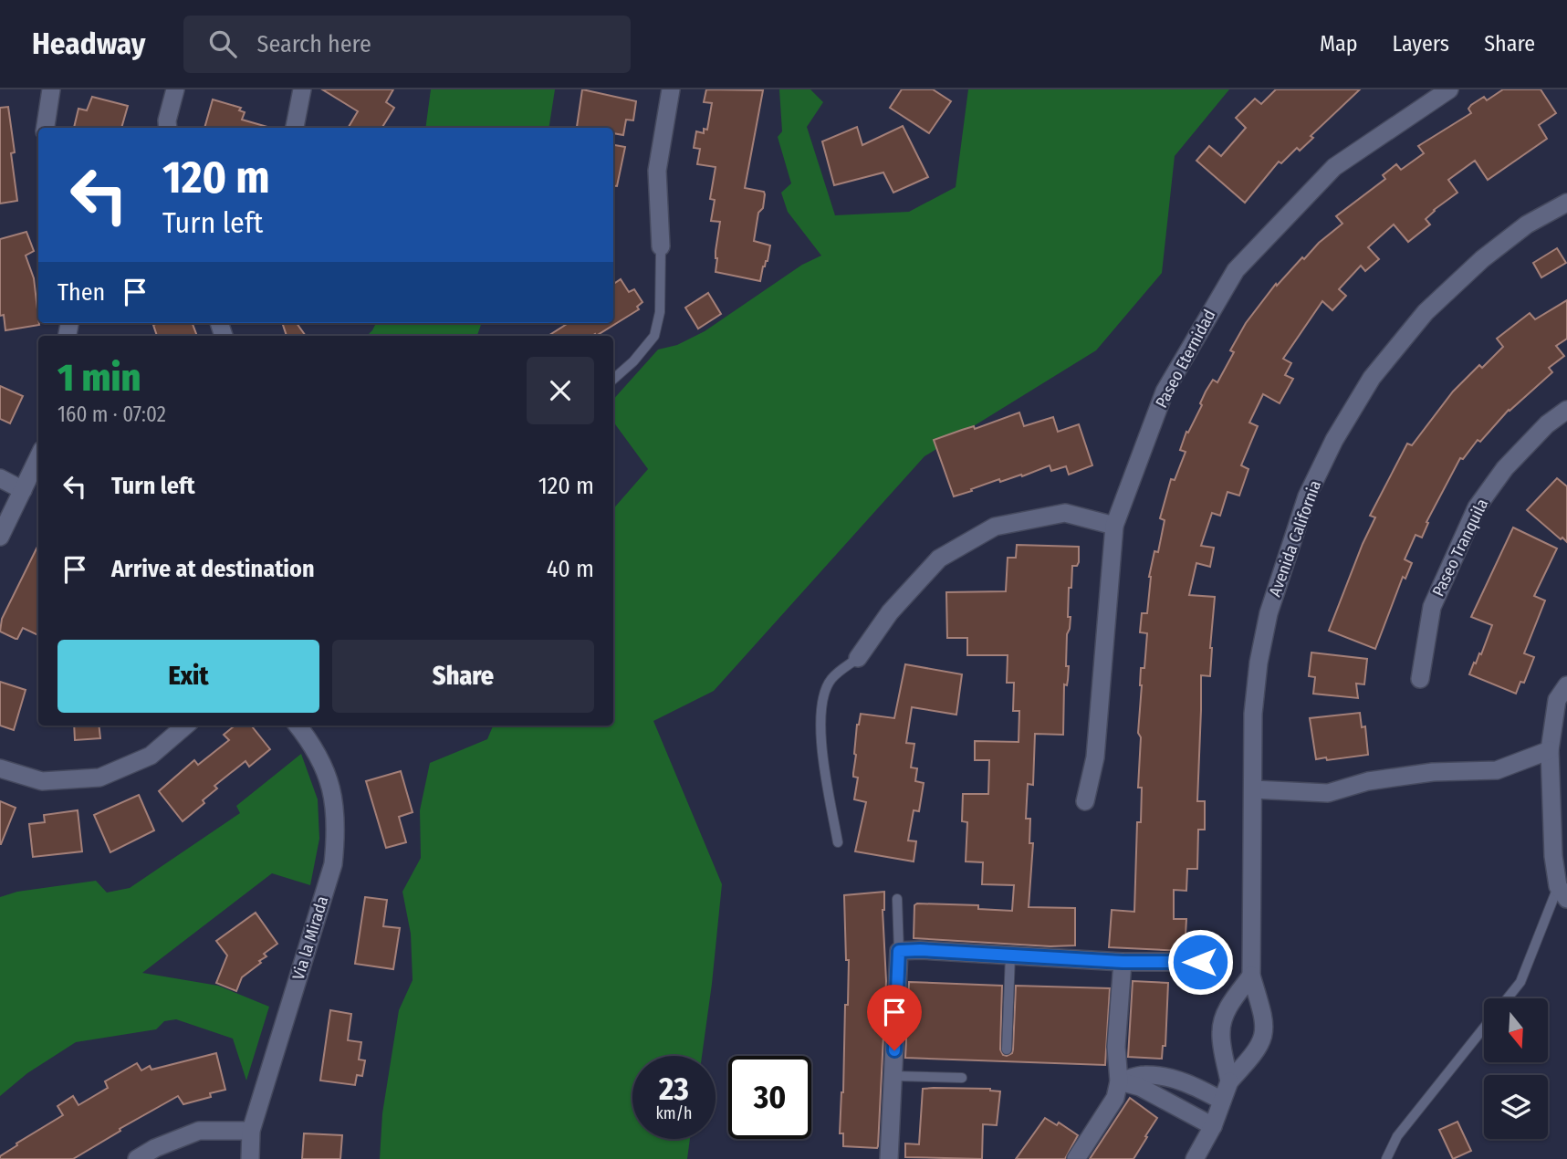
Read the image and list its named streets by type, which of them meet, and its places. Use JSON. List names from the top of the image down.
{
  "streets": {
    "street": [
      "Paseo Eternidad",
      "Avenida California",
      "Paseo Tranquila",
      "Via la Mirada"
    ]
  },
  "north": "bottom",
  "page": {
    "header": "Headway",
    "search": "Search here",
    "nav": ["Map", "Layers", "Share"],
    "turn": ["120 m", "Turn left"],
    "then": "Then",
    "heading": ["1 min", "160 m · 07:02"],
    "list": [
      {
        "name": "Turn left",
        "value": "120 m"
      },
      {
        "name": "Arrive at destination",
        "value": "40 m"
      }
    ],
    "buttons": ["Exit", "Share"],
    "speed": "23 km/h",
    "limit": "30"
  }
}
